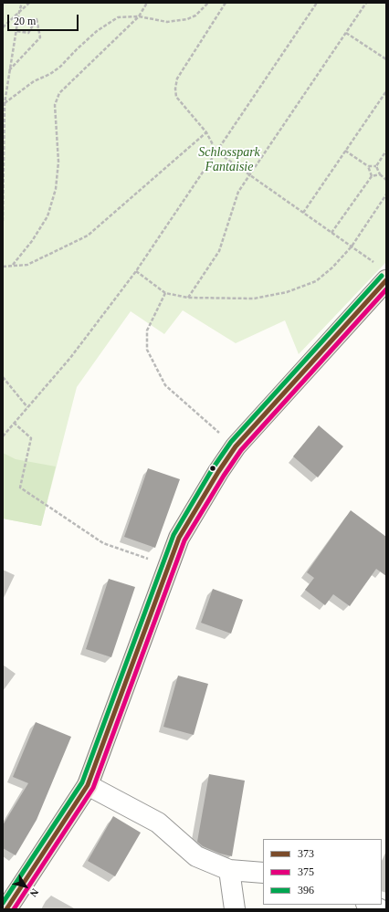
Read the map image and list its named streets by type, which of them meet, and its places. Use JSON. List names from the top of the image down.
{
  "parks": ["Schlosspark Fantaisie"],
  "lines": ["transit line 396", "transit line 373", "transit line 375"],
  "legend": ["373", "375", "396"],
  "scale_bar": "20 m",
  "north": "bottom right"
}
